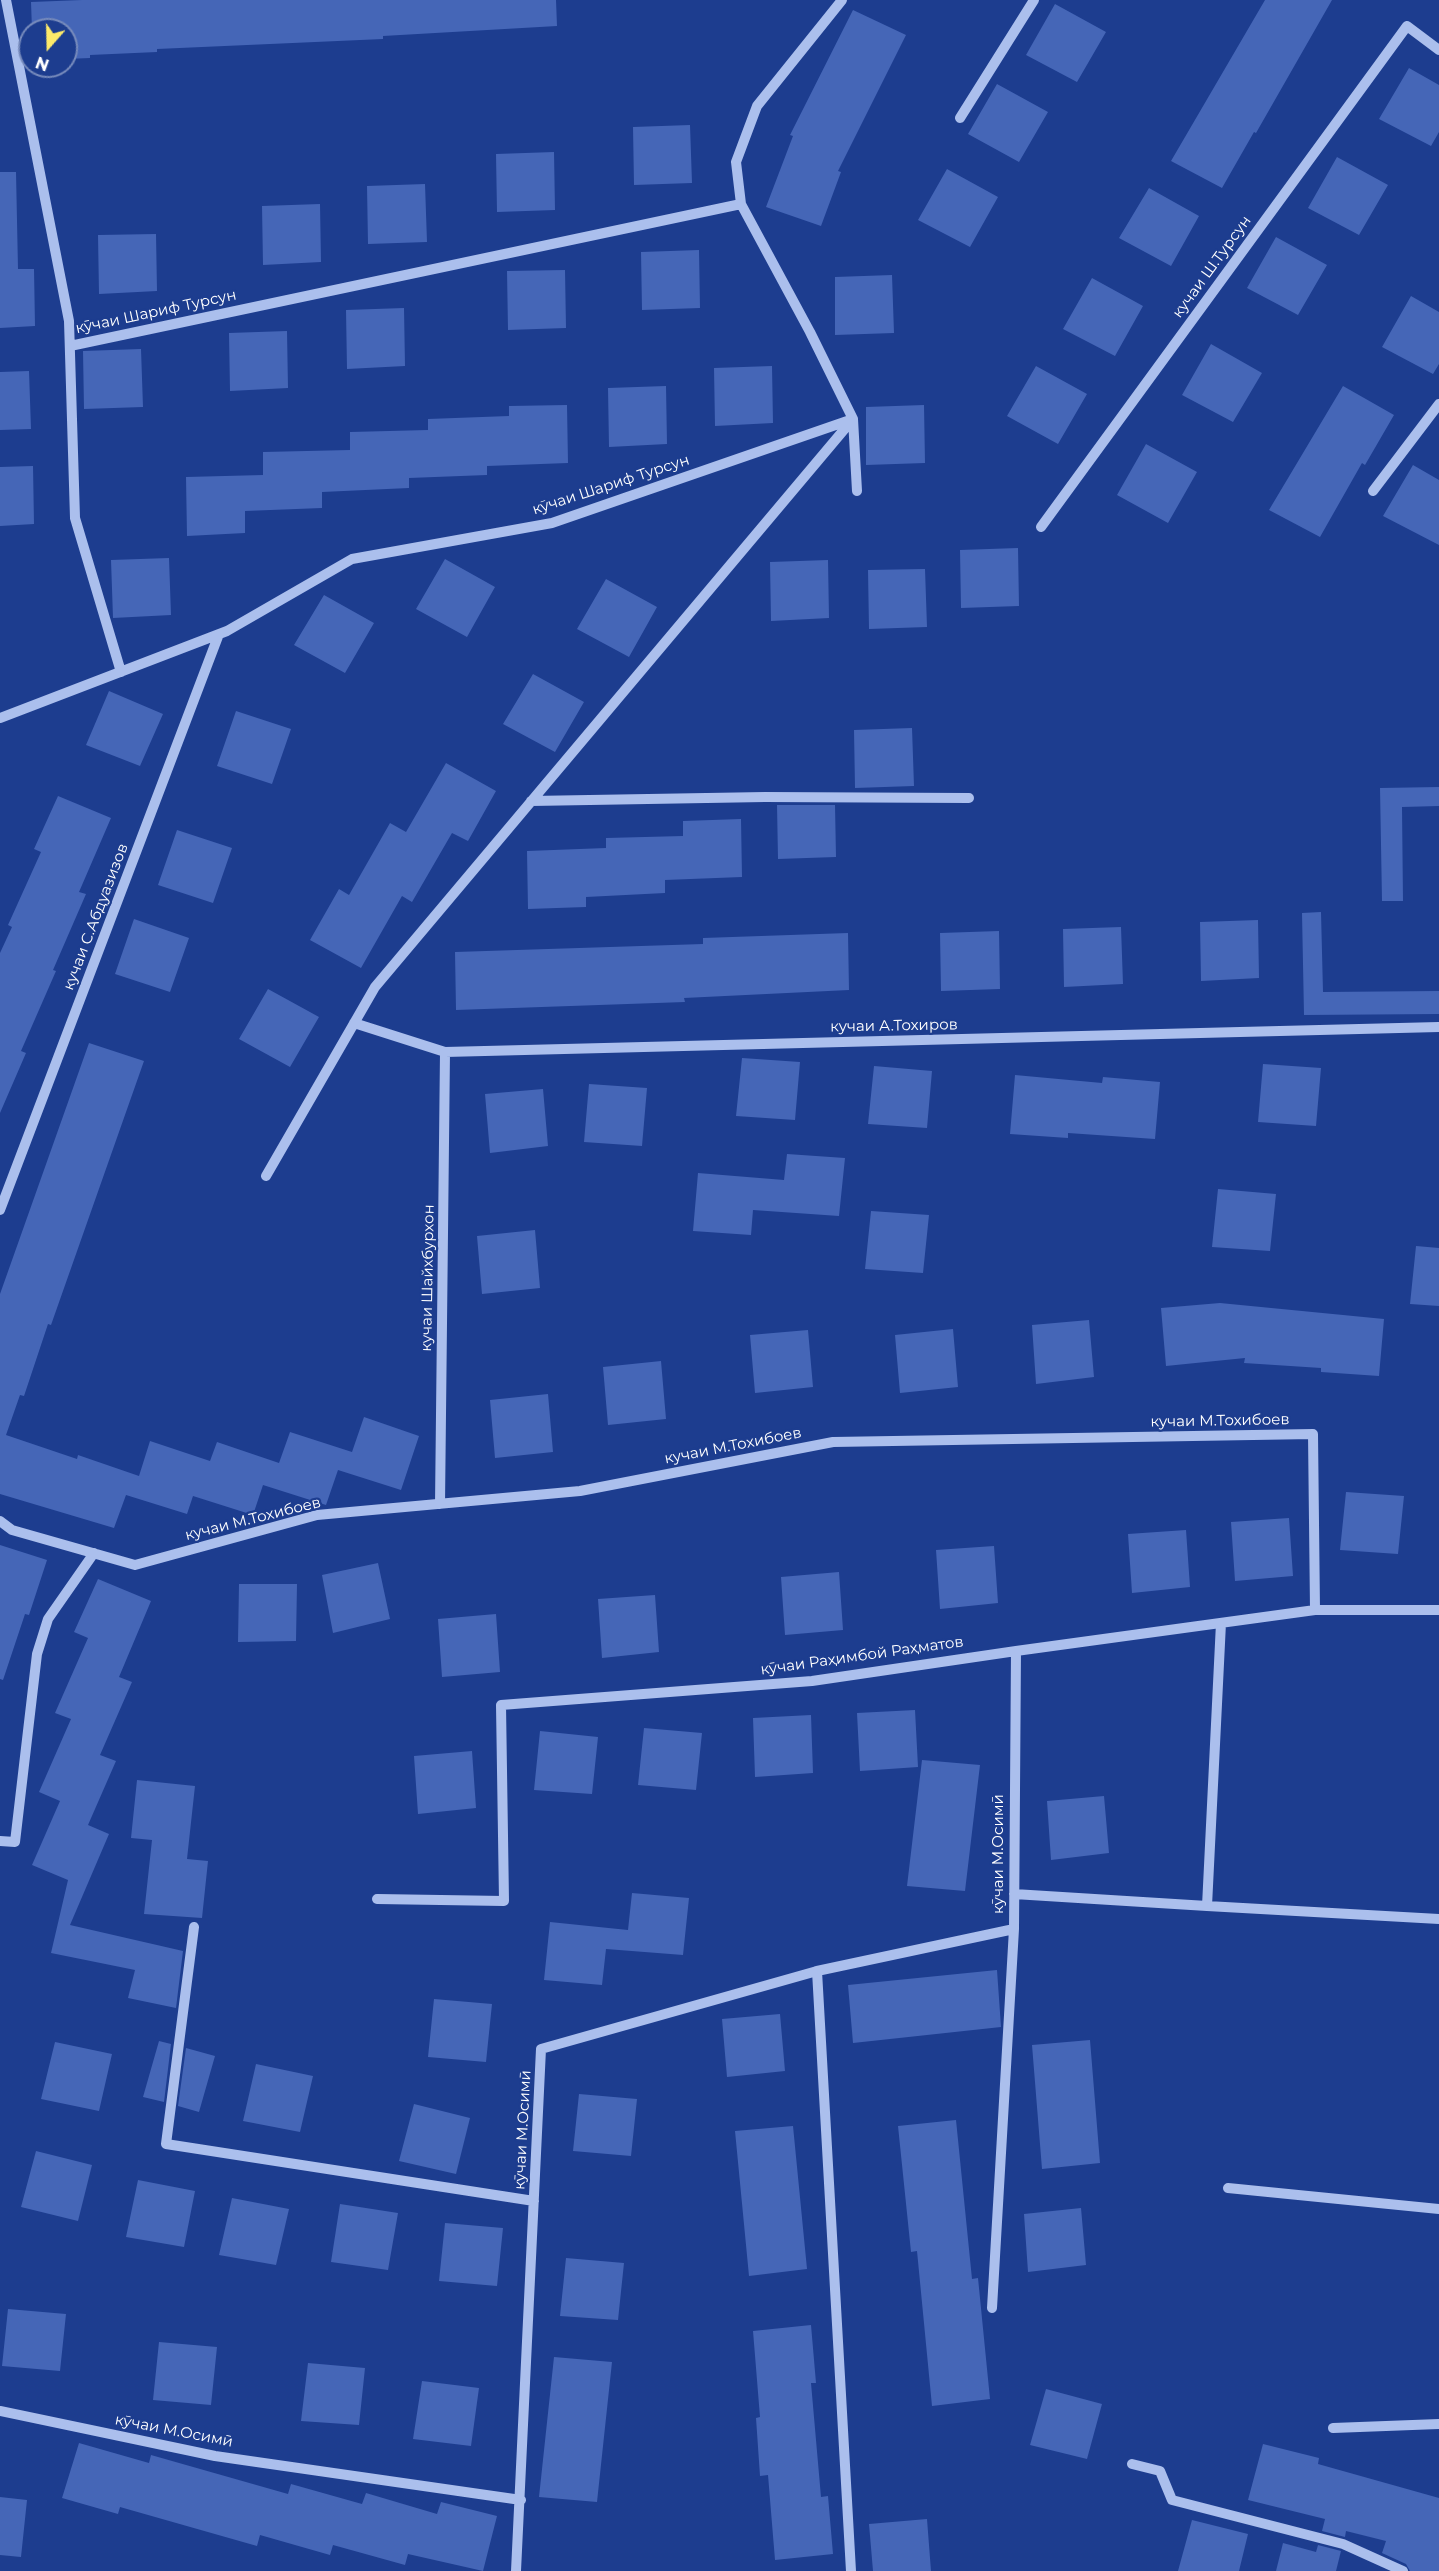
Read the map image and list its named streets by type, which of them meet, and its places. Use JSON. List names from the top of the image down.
{
  "streets": {
    "street": [
      "кучаи Ш.Турсун",
      "кӯчаи Шариф Турсун",
      "кучаи С.Абдуазизов",
      "кучаи А.Тохиров",
      "кучаи Шайхбурхон",
      "кучаи М.Тохибоев",
      "кӯчаи Раҳимбой Раҳматов",
      "кӯчаи М.Осимӣ"
    ]
  },
  "crossings": [
    ["кӯчаи Шариф Турсун", "кучаи С.Абдуазизов"],
    ["кучаи А.Тохиров", "кучаи Шайхбурхон"],
    ["кучаи Шайхбурхон", "кучаи М.Тохибоев"],
    ["кучаи М.Тохибоев", "кӯчаи Раҳимбой Раҳматов"],
    ["кӯчаи Раҳимбой Раҳматов", "кӯчаи М.Осимӣ"]
  ],
  "north": "bottom"
}
